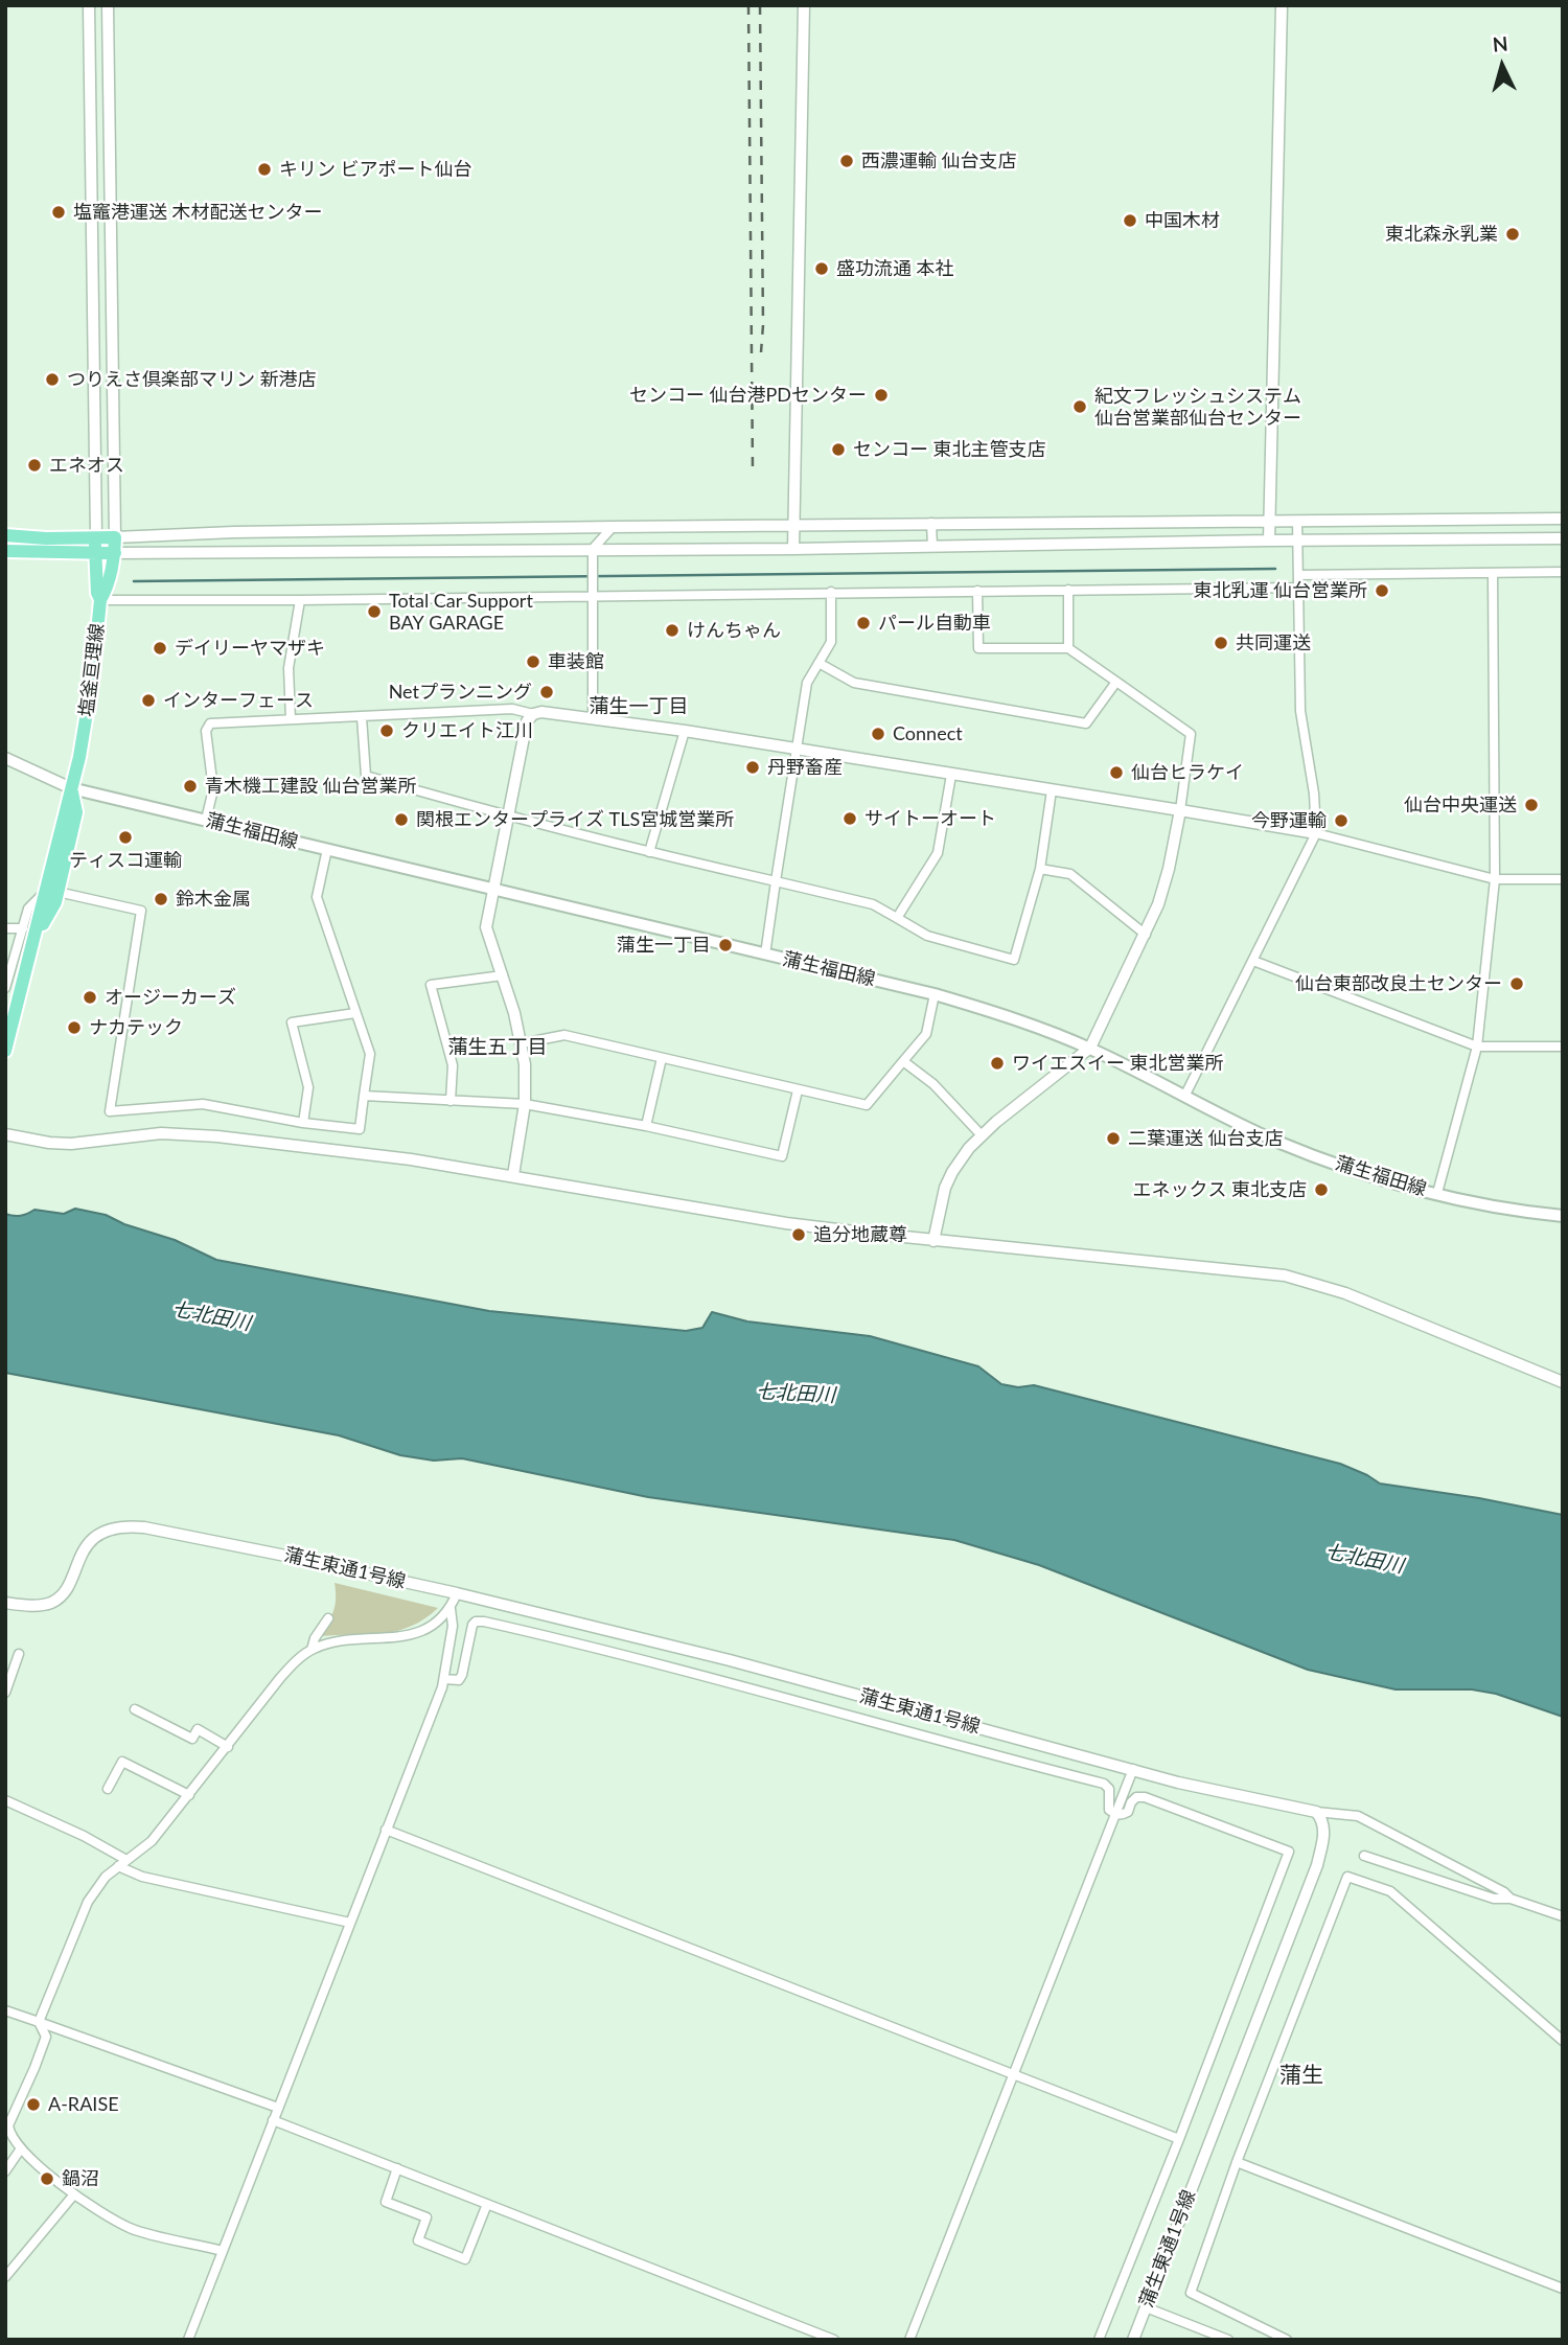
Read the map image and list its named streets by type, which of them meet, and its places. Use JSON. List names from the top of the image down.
{
  "streets": {
    "main road": ["塩釜亘理線", "蒲生福田線"],
    "street": ["蒲生東通1号線"]
  },
  "crossings": [
    ["塩釜亘理線", "蒲生福田線"]
  ],
  "districts": ["蒲生一丁目", "蒲生五丁目", "蒲生"],
  "water": ["七北田川"],
  "places": [
    "西濃運輸 仙台支店",
    "キリン ビアポート仙台",
    "塩竈港運送 木材配送センター",
    "中国木材",
    "東北森永乳業",
    "盛功流通 本社",
    "つりえさ倶楽部マリン 新港店",
    "センコー 仙台港PDセンター",
    "紀文フレッシュシステム 仙台営業部仙台センター",
    "センコー 東北主管支店",
    "エネオス",
    "東北乳運 仙台営業所",
    "Total Car Support BAY GARAGE",
    "パール自動車",
    "けんちゃん",
    "共同運送",
    "デイリーヤマザキ",
    "車装館",
    "Netプランニング",
    "インターフェース",
    "クリエイト江川",
    "Connect",
    "丹野畜産",
    "仙台ヒラケイ",
    "青木機工建設 仙台営業所",
    "仙台中央運送",
    "サイトーオート",
    "関根エンタープライズ TLS宮城営業所",
    "今野運輸",
    "ティスコ運輸",
    "鈴木金属",
    "蒲生一丁目",
    "仙台東部改良土センター",
    "オージーカーズ",
    "ナカテック",
    "ワイエスイー 東北営業所",
    "二葉運送 仙台支店",
    "エネックス 東北支店",
    "追分地蔵尊",
    "A-RAISE",
    "鍋沼"
  ],
  "north": "top"
}
